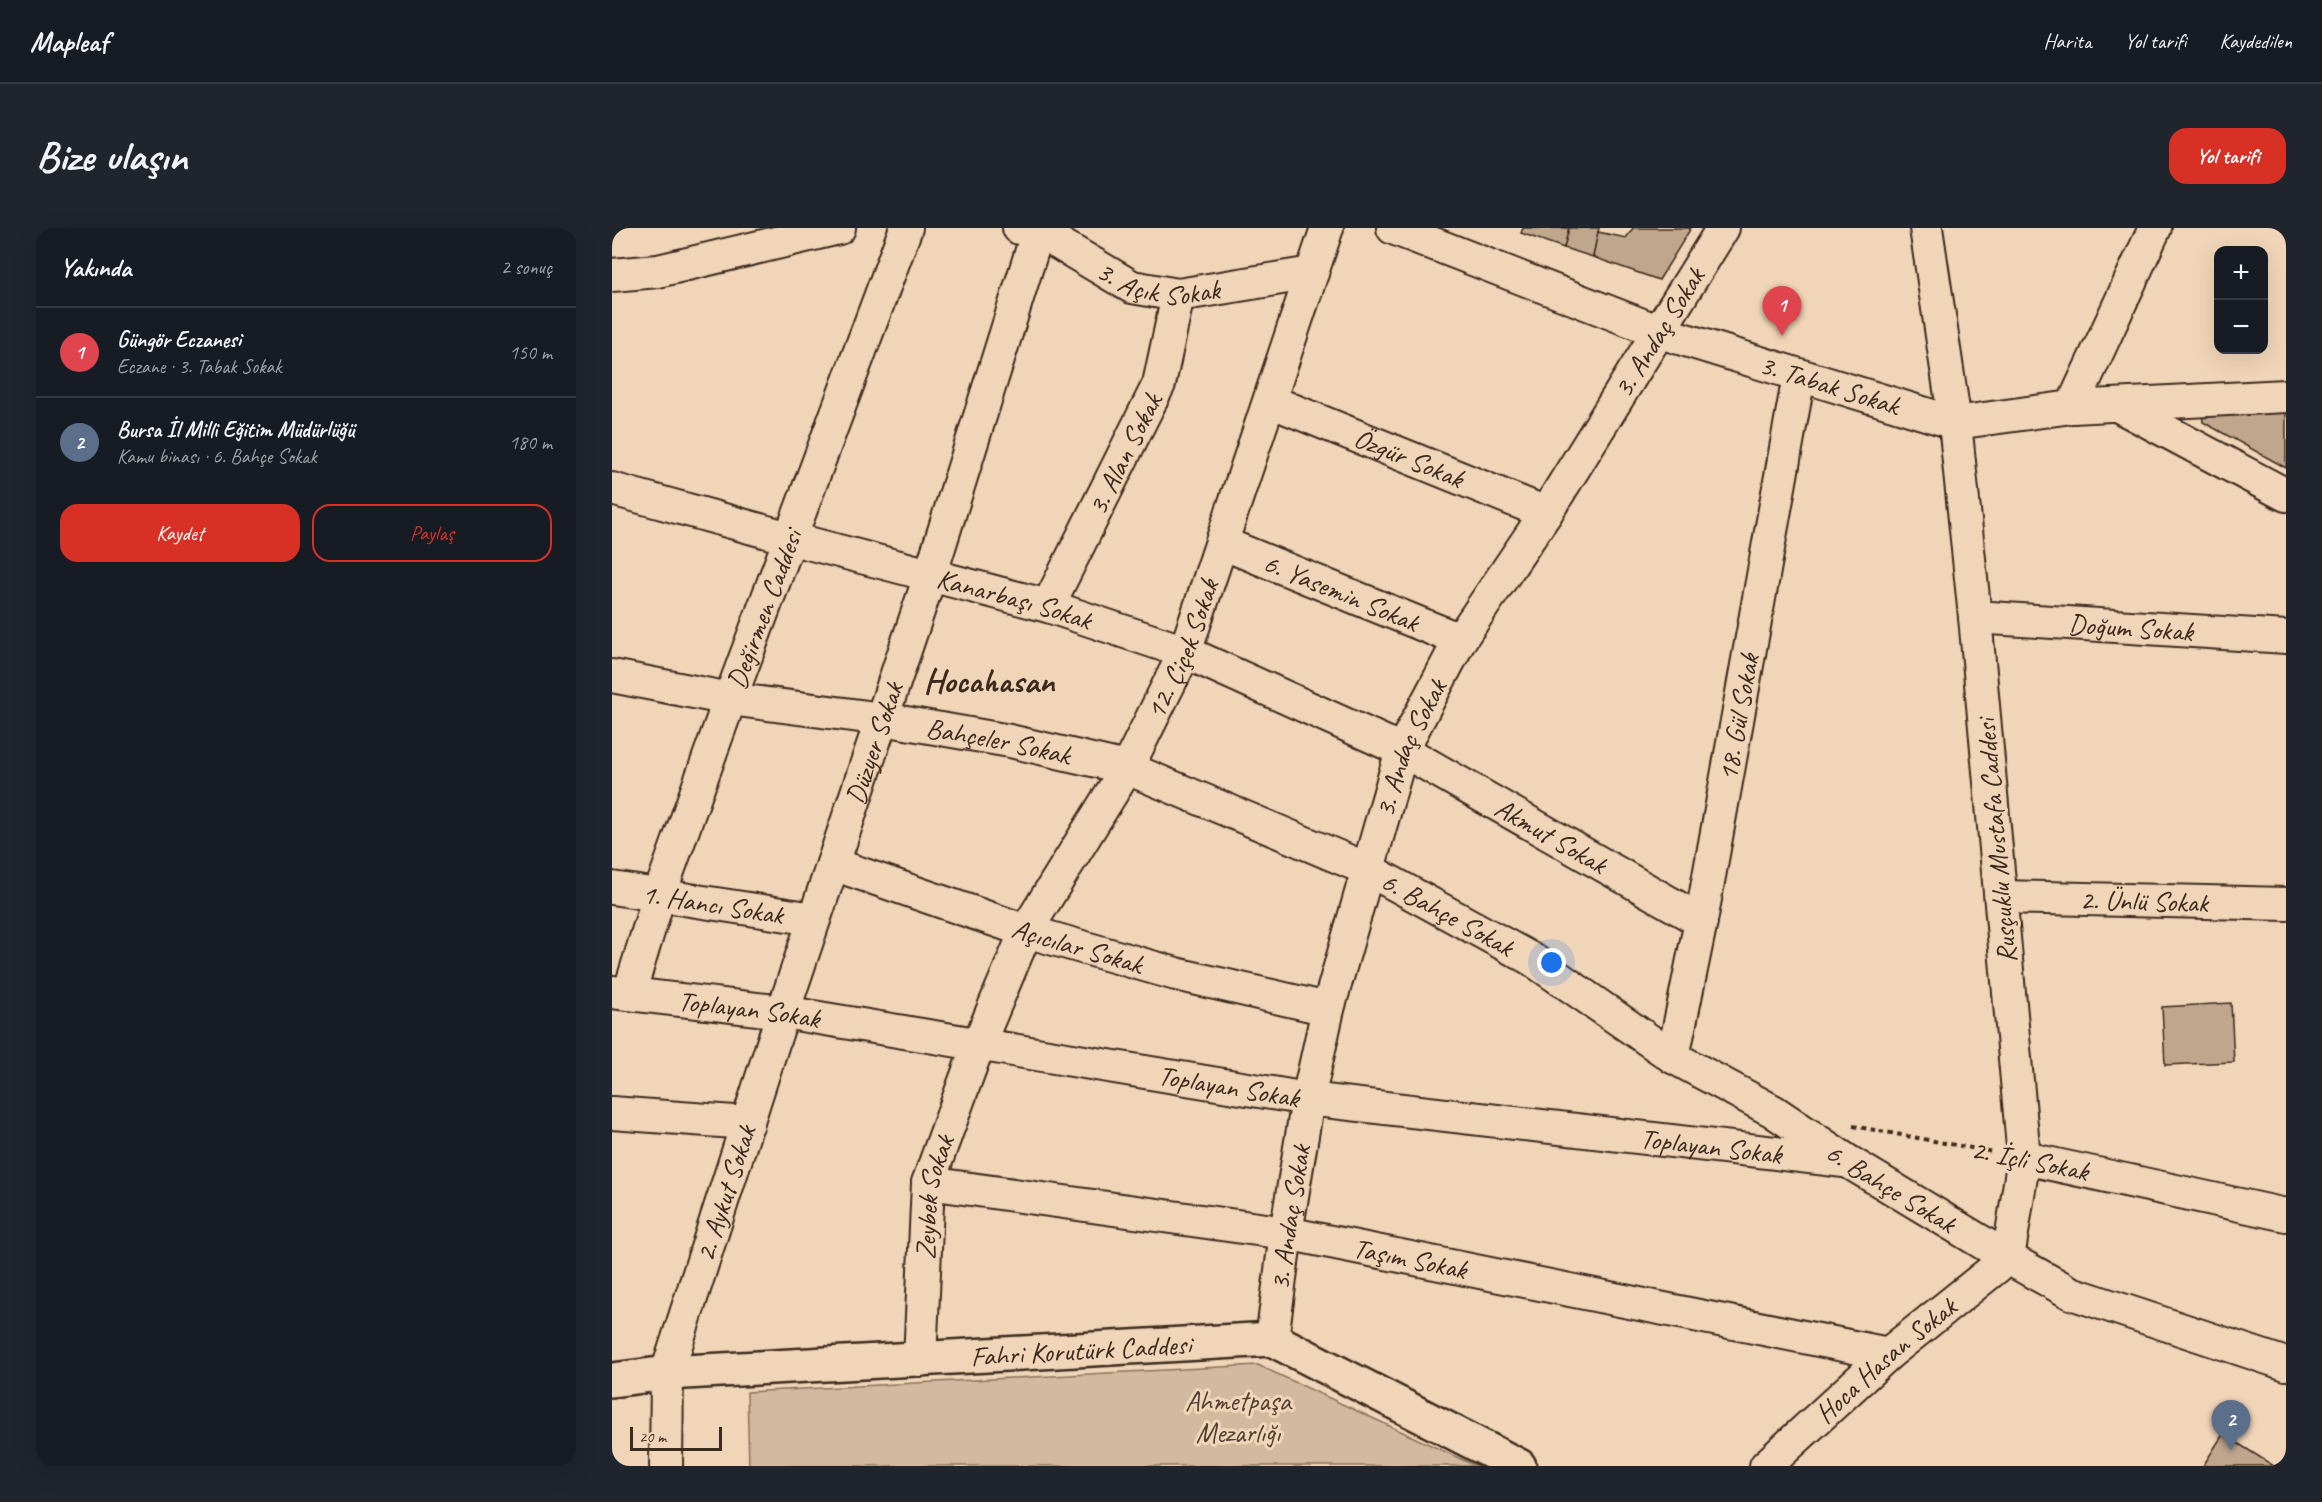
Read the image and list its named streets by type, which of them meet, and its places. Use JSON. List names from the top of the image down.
{
  "streets": {
    "street": [
      "3. Açık Sokak",
      "3. Andaç Sokak",
      "3. Tabak Sokak",
      "3. Alan Sokak",
      "Özgür Sokak",
      "6. Yasemin Sokak",
      "Kanarbaşı Sokak",
      "Değirmen Caddesi",
      "Doğum Sokak",
      "12. Çiçek Sokak",
      "18. Gül Sokak",
      "Bahçeler Sokak",
      "Düzyer Sokak",
      "Akmut Sokak",
      "Rusçuklu Mustafa Caddesi",
      "2. Ünlü Sokak",
      "1. Hancı Sokak",
      "6. Bahçe Sokak",
      "Açıcılar Sokak",
      "Toplayan Sokak",
      "2. İçli Sokak",
      "2. Aykut Sokak",
      "Zeybek Sokak",
      "Taşım Sokak",
      "Fahri Korutürk Caddesi",
      "Hoca Hasan Sokak"
    ]
  },
  "crossings": [
    ["3. Açık Sokak", "3. Alan Sokak"],
    ["3. Açık Sokak", "12. Çiçek Sokak"],
    ["3. Açık Sokak", "Düzyer Sokak"],
    ["3. Andaç Sokak", "3. Tabak Sokak"],
    ["3. Andaç Sokak", "Özgür Sokak"],
    ["3. Andaç Sokak", "6. Yasemin Sokak"],
    ["3. Andaç Sokak", "Kanarbaşı Sokak"],
    ["3. Andaç Sokak", "Bahçeler Sokak"],
    ["3. Andaç Sokak", "Akmut Sokak"],
    ["3. Andaç Sokak", "6. Bahçe Sokak"],
    ["3. Andaç Sokak", "Açıcılar Sokak"],
    ["3. Andaç Sokak", "Toplayan Sokak"],
    ["3. Andaç Sokak", "Taşım Sokak"],
    ["3. Andaç Sokak", "Fahri Korutürk Caddesi"],
    ["3. Tabak Sokak", "18. Gül Sokak"],
    ["3. Tabak Sokak", "Rusçuklu Mustafa Caddesi"],
    ["3. Alan Sokak", "Kanarbaşı Sokak"],
    ["Özgür Sokak", "12. Çiçek Sokak"],
    ["6. Yasemin Sokak", "12. Çiçek Sokak"],
    ["Kanarbaşı Sokak", "Değirmen Caddesi"],
    ["Kanarbaşı Sokak", "12. Çiçek Sokak"],
    ["Kanarbaşı Sokak", "Düzyer Sokak"],
    ["Kanarbaşı Sokak", "Akmut Sokak"],
    ["Değirmen Caddesi", "Bahçeler Sokak"],
    ["Değirmen Caddesi", "1. Hancı Sokak"],
    ["Değirmen Caddesi", "Toplayan Sokak"],
    ["Doğum Sokak", "Rusçuklu Mustafa Caddesi"],
    ["12. Çiçek Sokak", "Bahçeler Sokak"],
    ["12. Çiçek Sokak", "Açıcılar Sokak"],
    ["12. Çiçek Sokak", "Toplayan Sokak"],
    ["12. Çiçek Sokak", "Zeybek Sokak"],
    ["18. Gül Sokak", "Akmut Sokak"],
    ["18. Gül Sokak", "6. Bahçe Sokak"],
    ["Bahçeler Sokak", "Düzyer Sokak"],
    ["Bahçeler Sokak", "6. Bahçe Sokak"],
    ["Düzyer Sokak", "1. Hancı Sokak"],
    ["Düzyer Sokak", "Açıcılar Sokak"],
    ["Düzyer Sokak", "Toplayan Sokak"],
    ["Düzyer Sokak", "2. Aykut Sokak"],
    ["Rusçuklu Mustafa Caddesi", "2. Ünlü Sokak"],
    ["Rusçuklu Mustafa Caddesi", "6. Bahçe Sokak"],
    ["Rusçuklu Mustafa Caddesi", "2. İçli Sokak"],
    ["Rusçuklu Mustafa Caddesi", "Hoca Hasan Sokak"],
    ["6. Bahçe Sokak", "Toplayan Sokak"],
    ["6. Bahçe Sokak", "Hoca Hasan Sokak"],
    ["Toplayan Sokak", "2. Aykut Sokak"],
    ["Toplayan Sokak", "Zeybek Sokak"],
    ["2. Aykut Sokak", "Fahri Korutürk Caddesi"],
    ["Zeybek Sokak", "Taşım Sokak"],
    ["Zeybek Sokak", "Fahri Korutürk Caddesi"],
    ["Taşım Sokak", "Hoca Hasan Sokak"]
  ],
  "districts": ["Hocahasan"],
  "parks": ["Ahmetpaşa Mezarlığı"],
  "scale_bar": "20 m",
  "page": {
    "header": "Mapleaf",
    "nav": ["Harita", "Yol tarifi", "Kaydedilen"],
    "buttons": [
      "Yol tarifi",
      ["Kaydet", "Paylaş"]
    ],
    "title": "Bize ulaşın",
    "heading": ["Yakında", "2 sonuç"],
    "map_buttons": ["+", "−"],
    "pins": ["1", "2"],
    "list": [
      {
        "mark": "1",
        "name": "Güngör Eczanesi",
        "note": "Eczane · 3. Tabak Sokak",
        "value": "150 m"
      },
      {
        "mark": "2",
        "name": "Bursa İl Milli Eğitim Müdürlüğü",
        "note": "Kamu binası · 6. Bahçe Sokak",
        "value": "180 m"
      }
    ],
    "scale": "20 m"
  }
}
